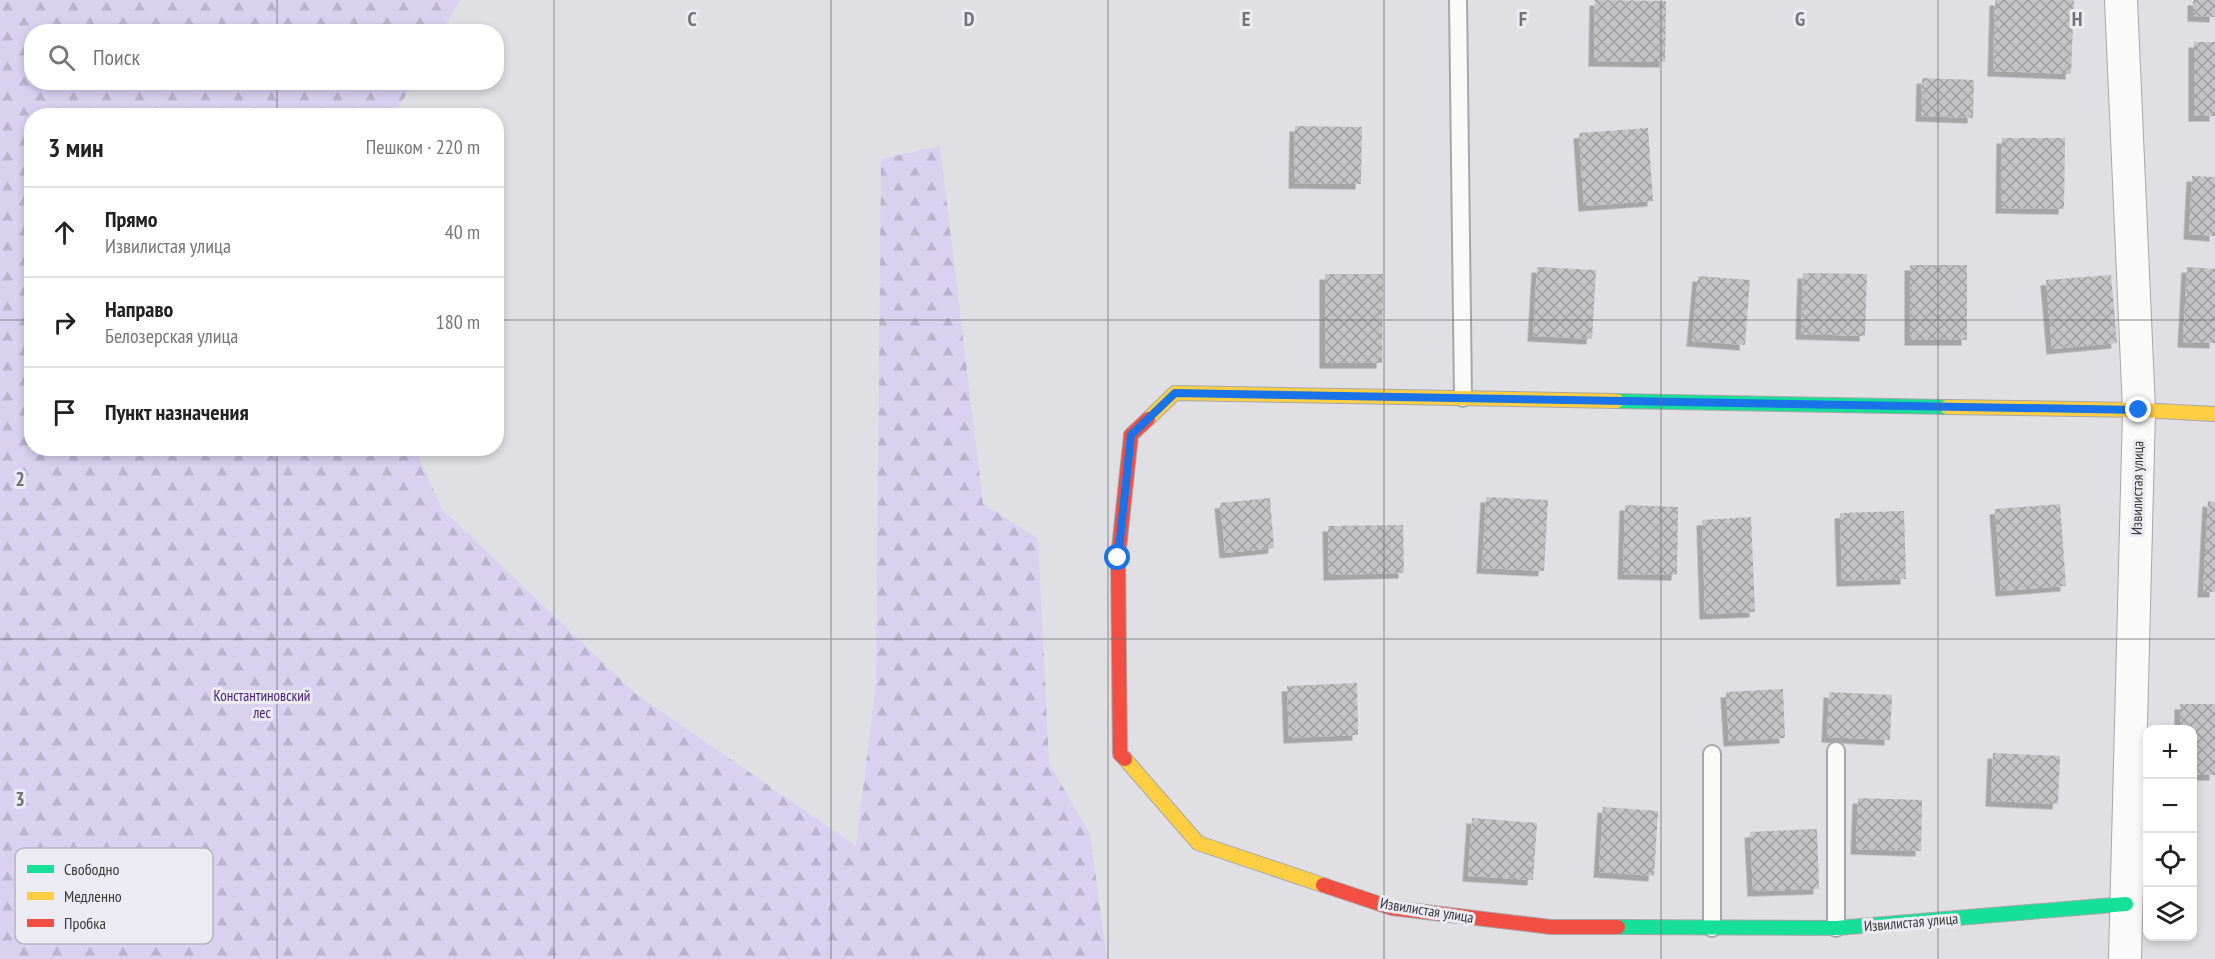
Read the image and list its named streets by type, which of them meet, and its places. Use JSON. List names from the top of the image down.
{
  "streets": {
    "street": ["Извилистая улица"]
  },
  "parks": ["Константиновский лес"],
  "legend": ["Свободно", "Медленно", "Пробка"],
  "page": {
    "search": "Поиск",
    "heading": ["3 мин", "Пешком · 220 m"],
    "list": [
      ["Прямо", "Извилистая улица", "40 m"],
      ["Направо", "Белозерская улица", "180 m"],
      "Пункт назначения"
    ],
    "map_buttons": ["+", "−"]
  },
  "grid": {
    "columns": [
      "C",
      "D",
      "E",
      "F",
      "G",
      "H"
    ],
    "rows": ["2", "3"]
  }
}
